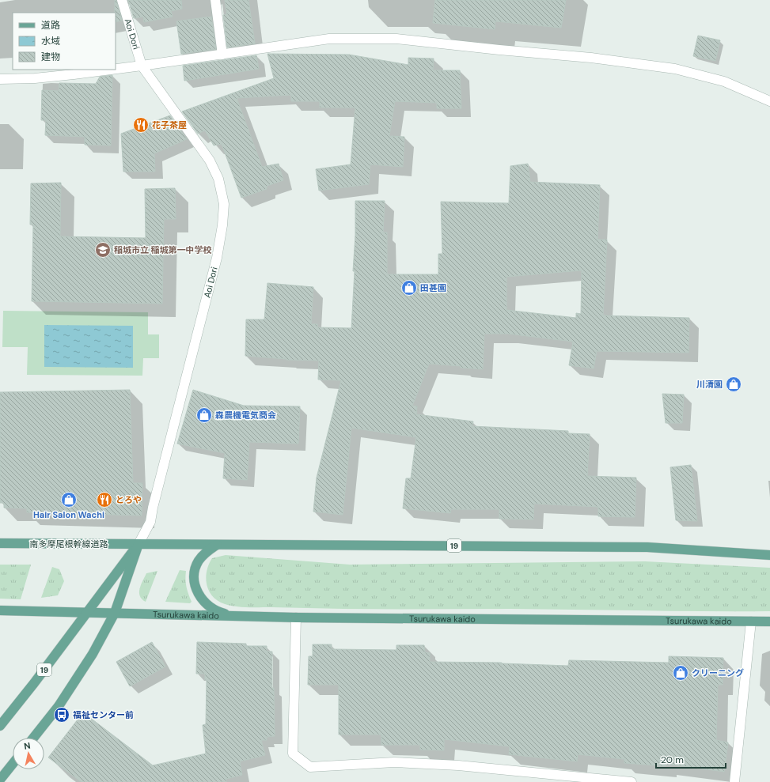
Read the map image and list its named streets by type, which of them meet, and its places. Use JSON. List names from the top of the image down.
{
  "streets": {
    "main road": ["南多摩尾根幹線道路", "19", "Tsurukawa kaido"],
    "street": ["Aoi Dori"]
  },
  "crossings": [
    ["Aoi Dori", "南多摩尾根幹線道路"],
    ["Aoi Dori", "19"],
    ["南多摩尾根幹線道路", "19"],
    ["19", "Tsurukawa kaido"]
  ],
  "places": {
    "restaurant": ["花子茶屋", "とろや"],
    "school or university": ["稲城市立 稲城第一中学校"],
    "shop": [
      "田甚園",
      "川清園",
      "森農機電気商会",
      "Hair Salon Wachi",
      "クリーニング"
    ],
    "bus stop": ["福祉センター前"]
  },
  "legend": ["道路", "水域", "建物"],
  "scale_bar": "20 m",
  "north": "top"
}
